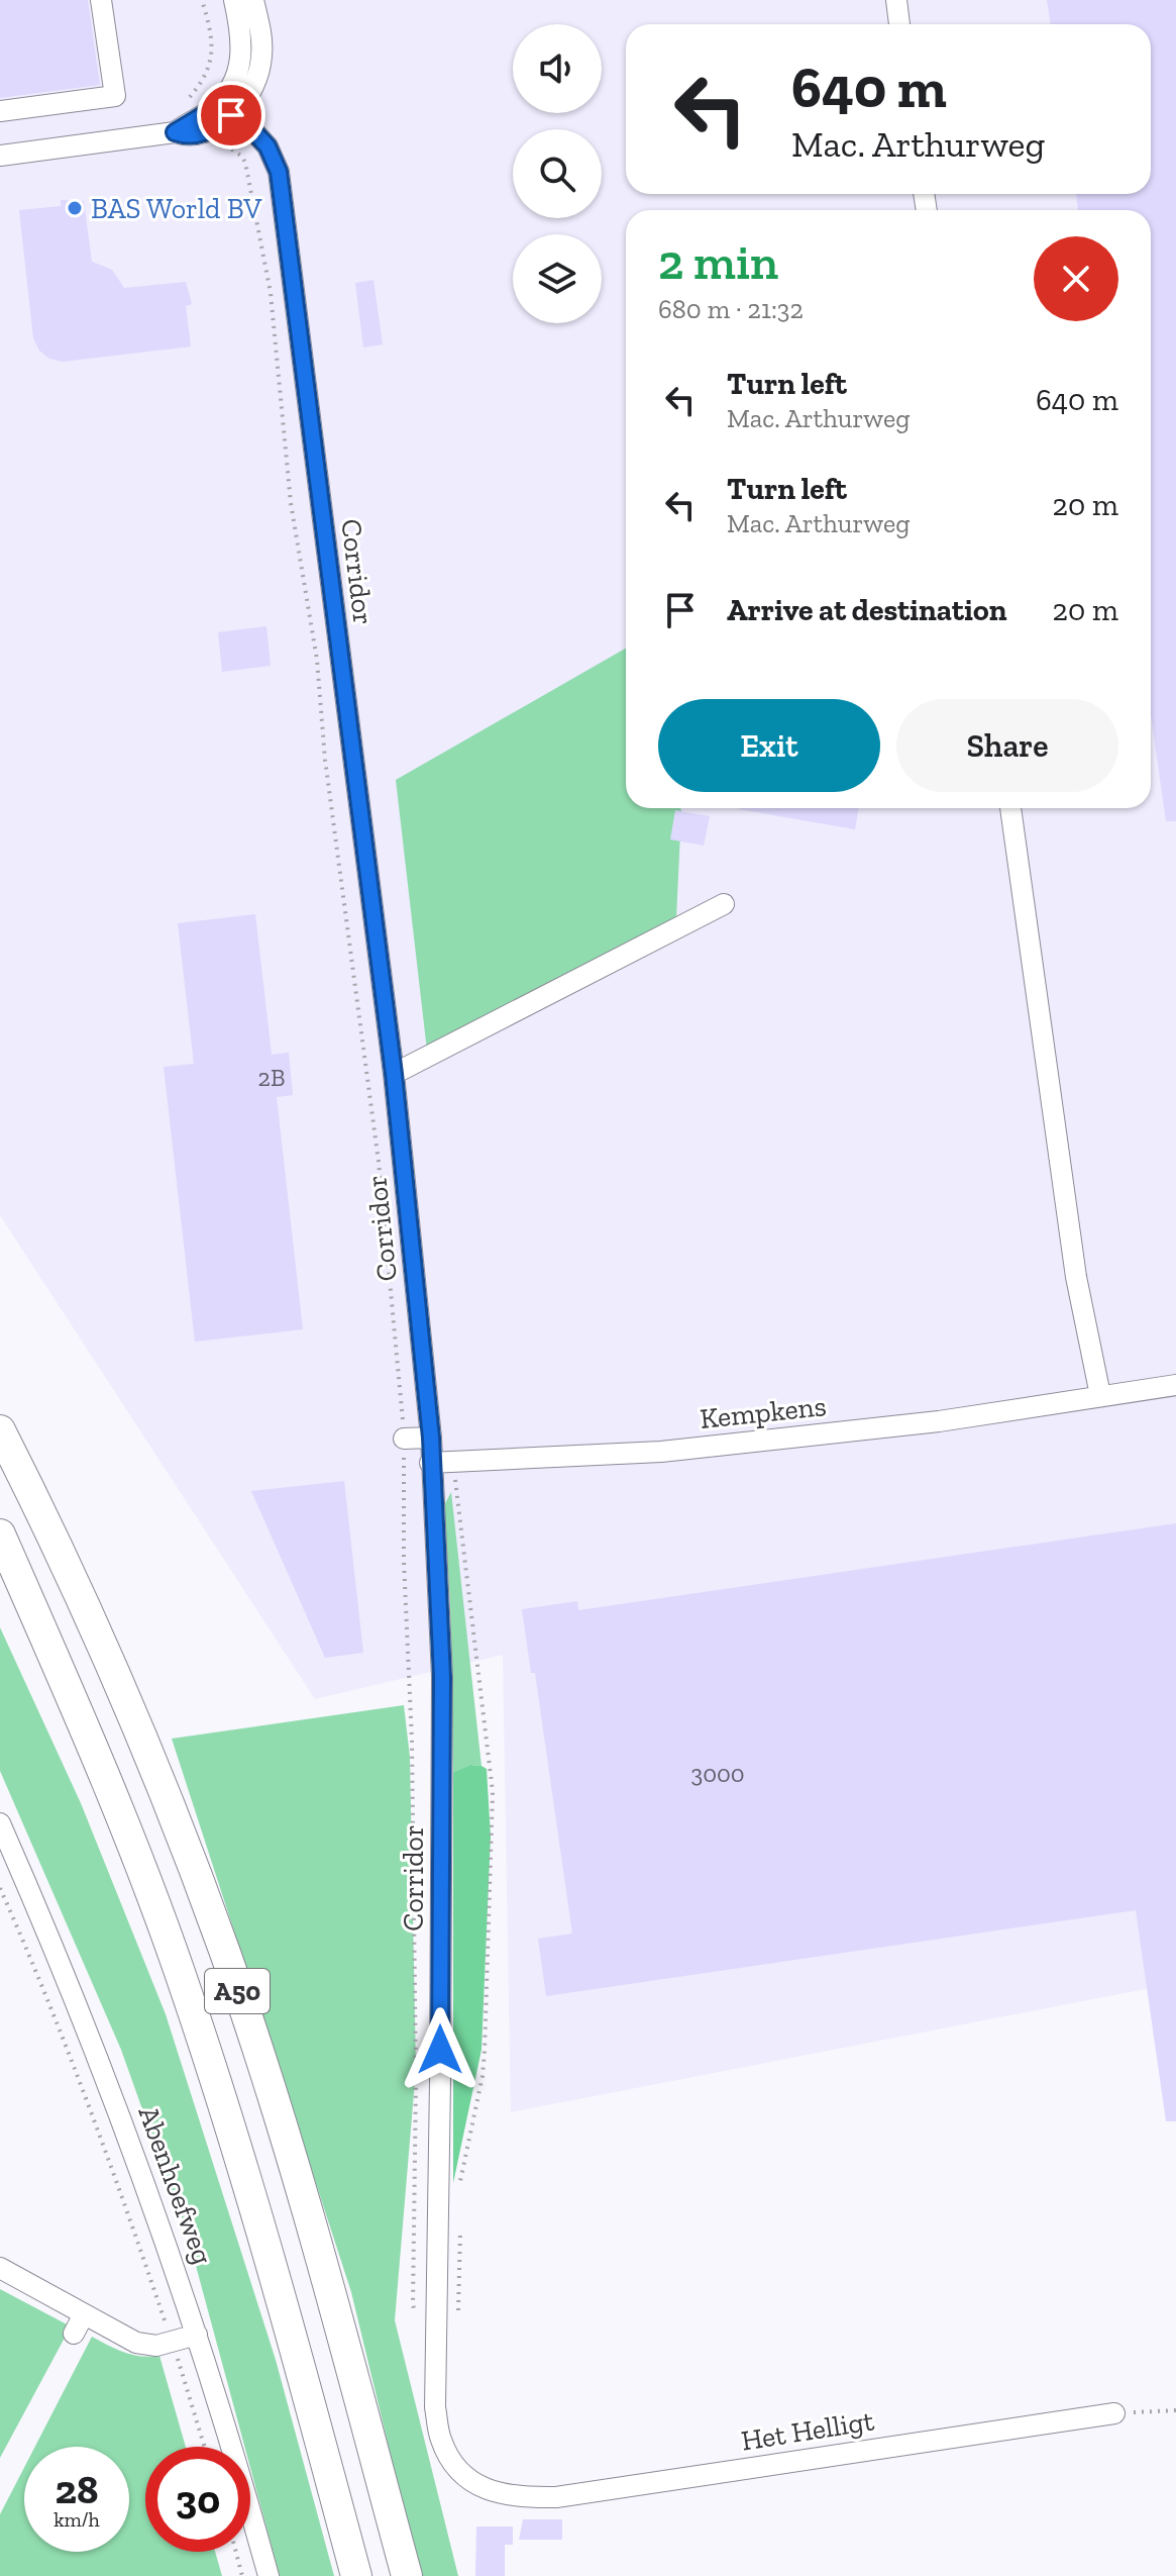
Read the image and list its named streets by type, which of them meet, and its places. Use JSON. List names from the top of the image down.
{
  "streets": {
    "highway": ["A50"],
    "street": [
      "Corridor",
      "Kempkens",
      "Abenhoefweg",
      "Het Helligt"
    ]
  },
  "crossings": [
    ["Corridor", "Kempkens"],
    ["Corridor", "Het Helligt"]
  ],
  "places": ["BAS World BV"],
  "house_numbers": ["2B", "3000"],
  "page": {
    "turn": ["640 m", "Mac. Arthurweg"],
    "heading": ["2 min", "680 m · 21:32"],
    "list": [
      {
        "name": "Turn left",
        "note": "Mac. Arthurweg",
        "value": "640 m"
      },
      {
        "name": "Turn left",
        "note": "Mac. Arthurweg",
        "value": "20 m"
      },
      {
        "name": "Arrive at destination",
        "value": "20 m"
      }
    ],
    "buttons": ["Exit", "Share"],
    "speed": "28 km/h",
    "limit": "30"
  }
}
